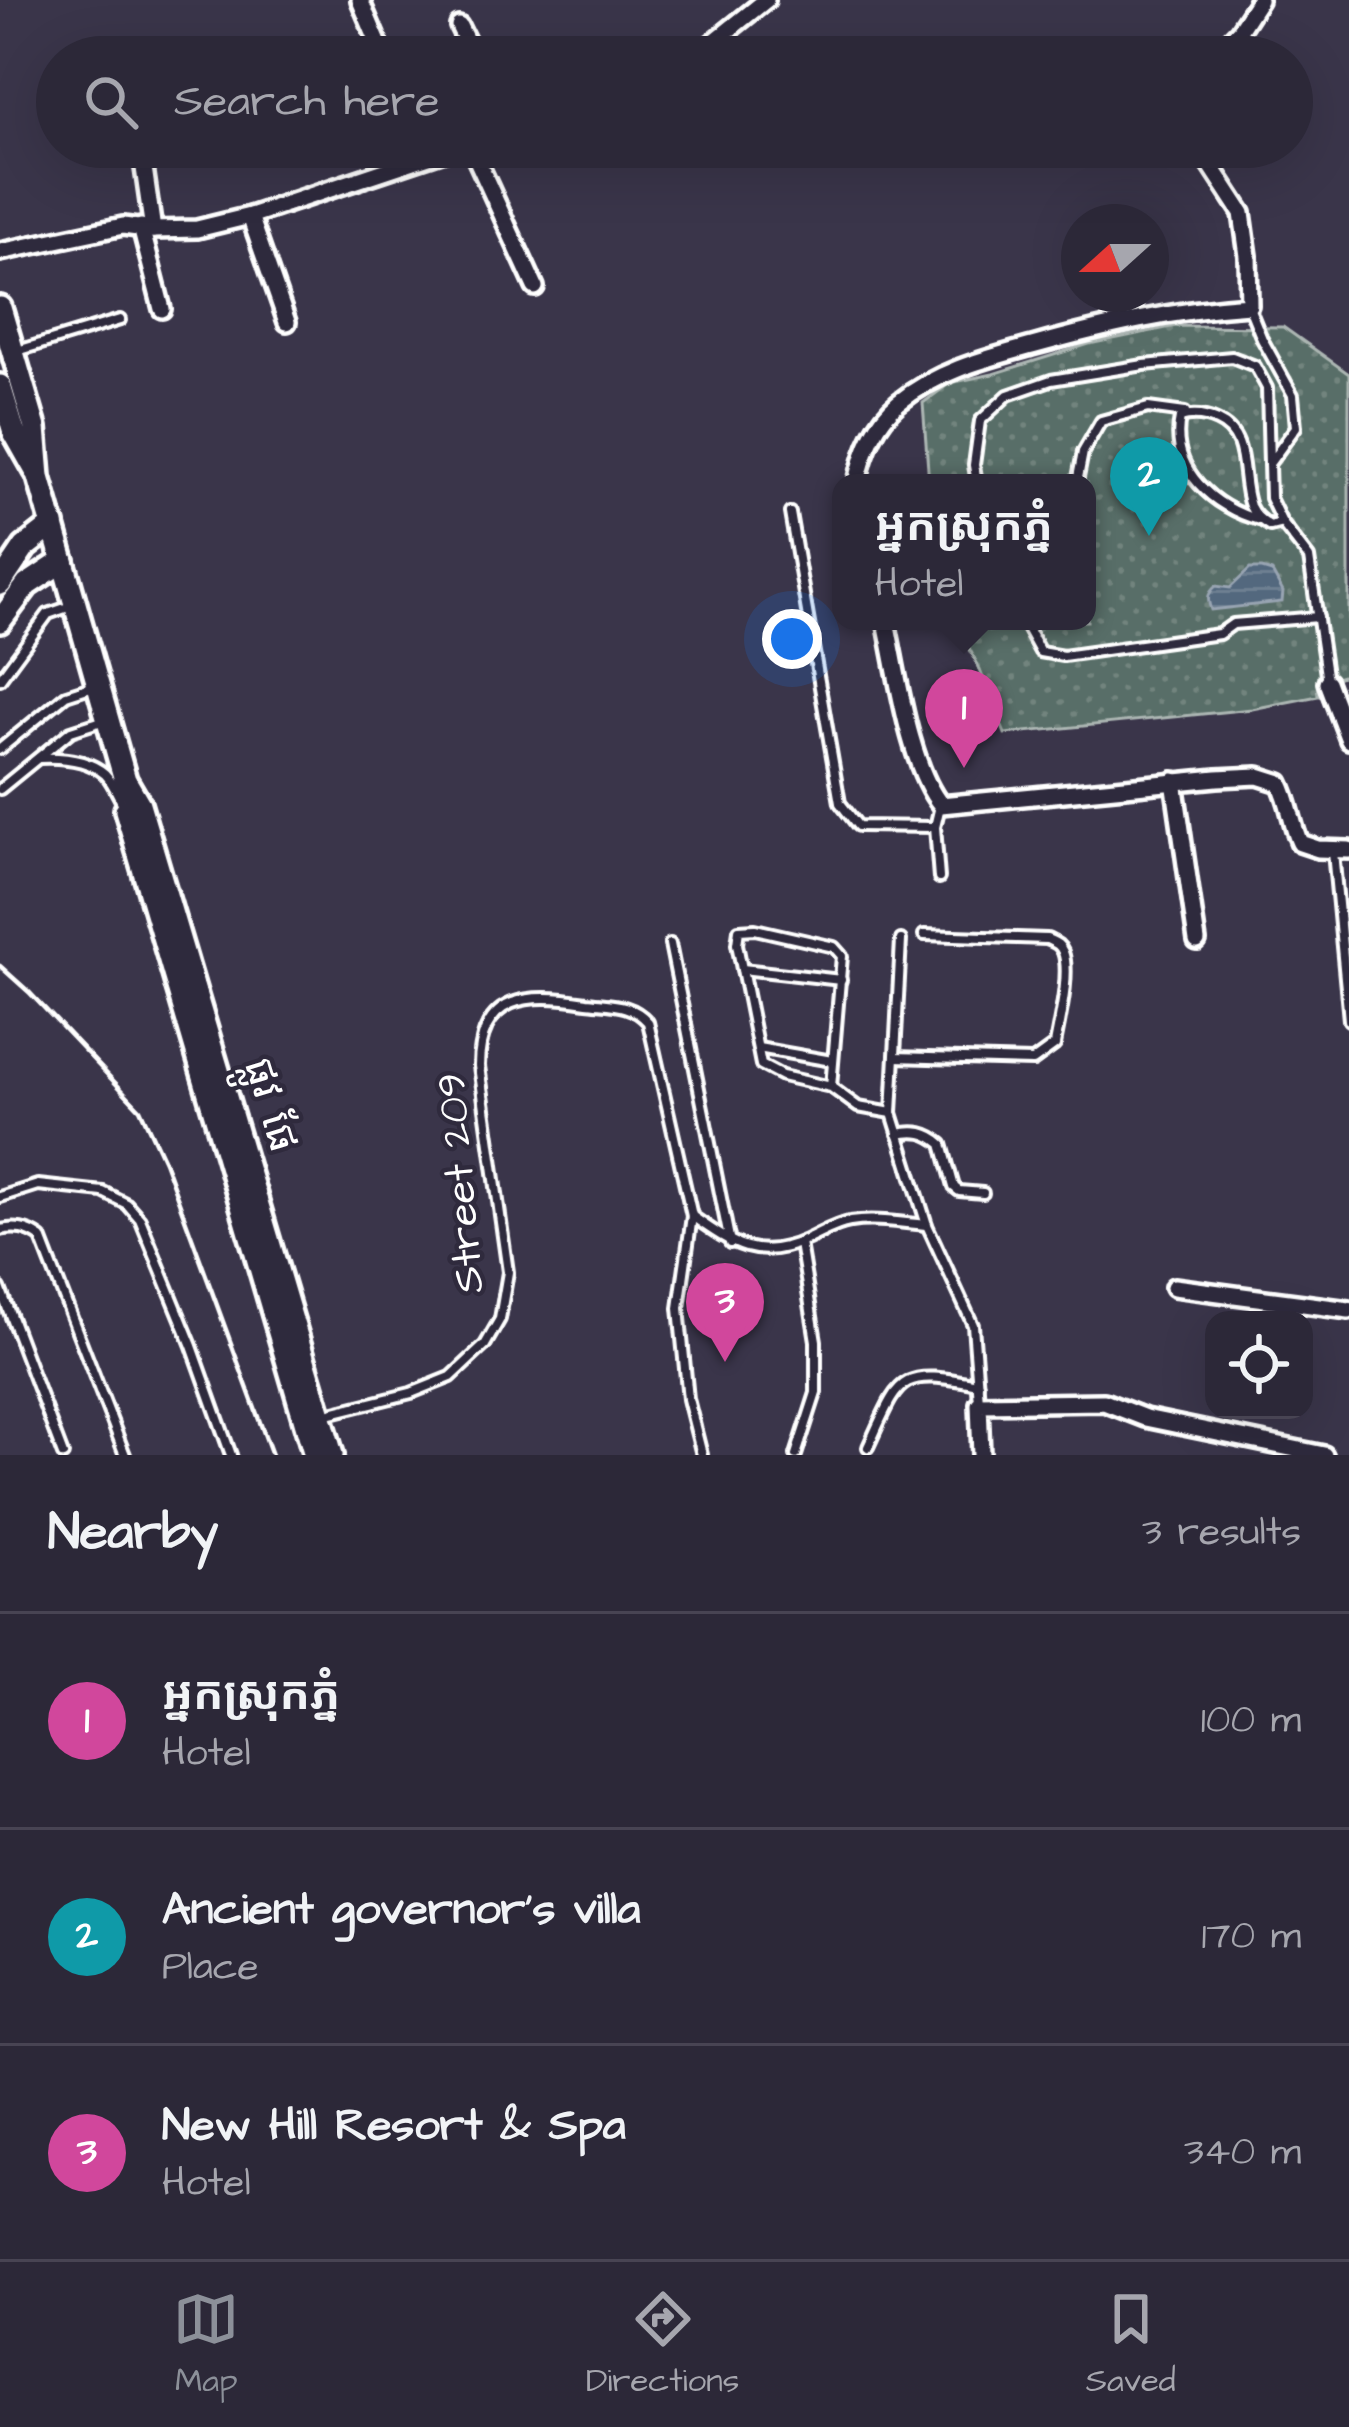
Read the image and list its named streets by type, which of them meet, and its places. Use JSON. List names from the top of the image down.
{
  "streets": {
    "street": ["ផ្លូវ ផែ"],
    "lane": ["Street 209"]
  },
  "crossings": [
    ["ផ្លូវ ផែ", "Street 209"]
  ],
  "north": "left",
  "page": {
    "search": "Search here",
    "pins": ["2", "1", "3"],
    "popup": ["អ្នកស្រុកភ្នំ", "Hotel"],
    "heading": ["Nearby", "3 results"],
    "list": [
      {
        "mark": "1",
        "name": "អ្នកស្រុកភ្នំ",
        "note": "Hotel",
        "value": "100 m"
      },
      {
        "mark": "2",
        "name": "Ancient governor's villa",
        "note": "Place",
        "value": "170 m"
      },
      {
        "mark": "3",
        "name": "New Hill Resort & Spa",
        "note": "Hotel",
        "value": "340 m"
      }
    ],
    "nav": ["Map", "Directions", "Saved"]
  }
}
